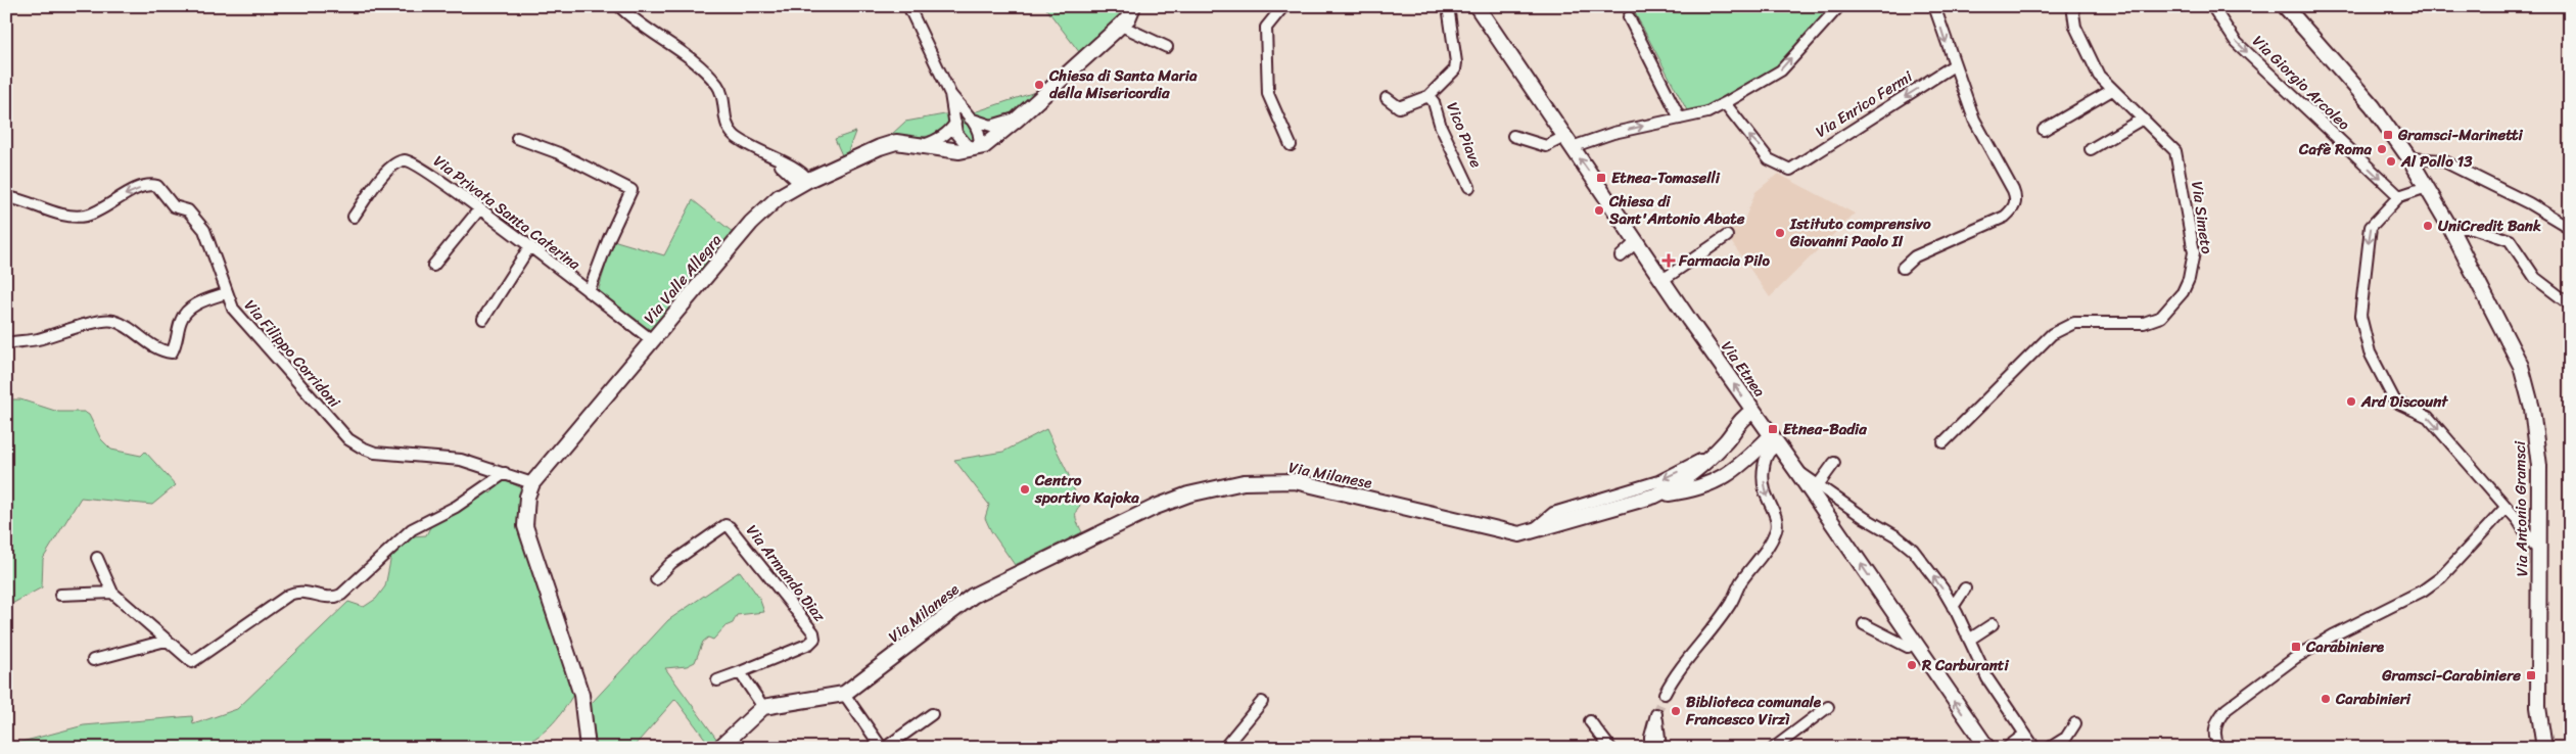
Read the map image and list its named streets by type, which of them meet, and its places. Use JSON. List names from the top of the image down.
{
  "streets": {
    "main road": [
      "Via Valle Allegra",
      "Via Etnea",
      "Via Milanese",
      "Via Antonio Gramsci"
    ],
    "street": [
      "Via Giorgio Arcoleo",
      "Via Enrico Fermi",
      "Vico Piave",
      "Via Privata Santa Caterina",
      "Via Simeto",
      "Via Filippo Corridoni",
      "Via Armando Diaz"
    ]
  },
  "crossings": [
    ["Via Privata Santa Caterina", "Via Valle Allegra"],
    ["Via Valle Allegra", "Via Filippo Corridoni"],
    ["Via Etnea", "Via Milanese"]
  ],
  "one_way": [
    "Via Giorgio Arcoleo",
    "Via Enrico Fermi",
    "Via Filippo Corridoni",
    "Via Etnea"
  ],
  "places": {
    "other": [
      "Chiesa di Santa Maria della Misericordia",
      "Cafè Roma",
      "Al Pollo 13",
      "Chiesa di Sant'Antonio Abate",
      "UniCredit Bank",
      "Istituto comprensivo Giovanni Paolo II",
      "Ard Discount",
      "Centro sportivo Kajoka",
      "R Carburanti",
      "Carabinieri",
      "Biblioteca comunale Francesco Virzì"
    ],
    "transit": [
      "Gramsci-Marinetti",
      "Etnea-Tomaselli",
      "Etnea-Badia",
      "Carabiniere",
      "Gramsci-Carabiniere"
    ],
    "health": ["Farmacia Pilo"]
  }
}
